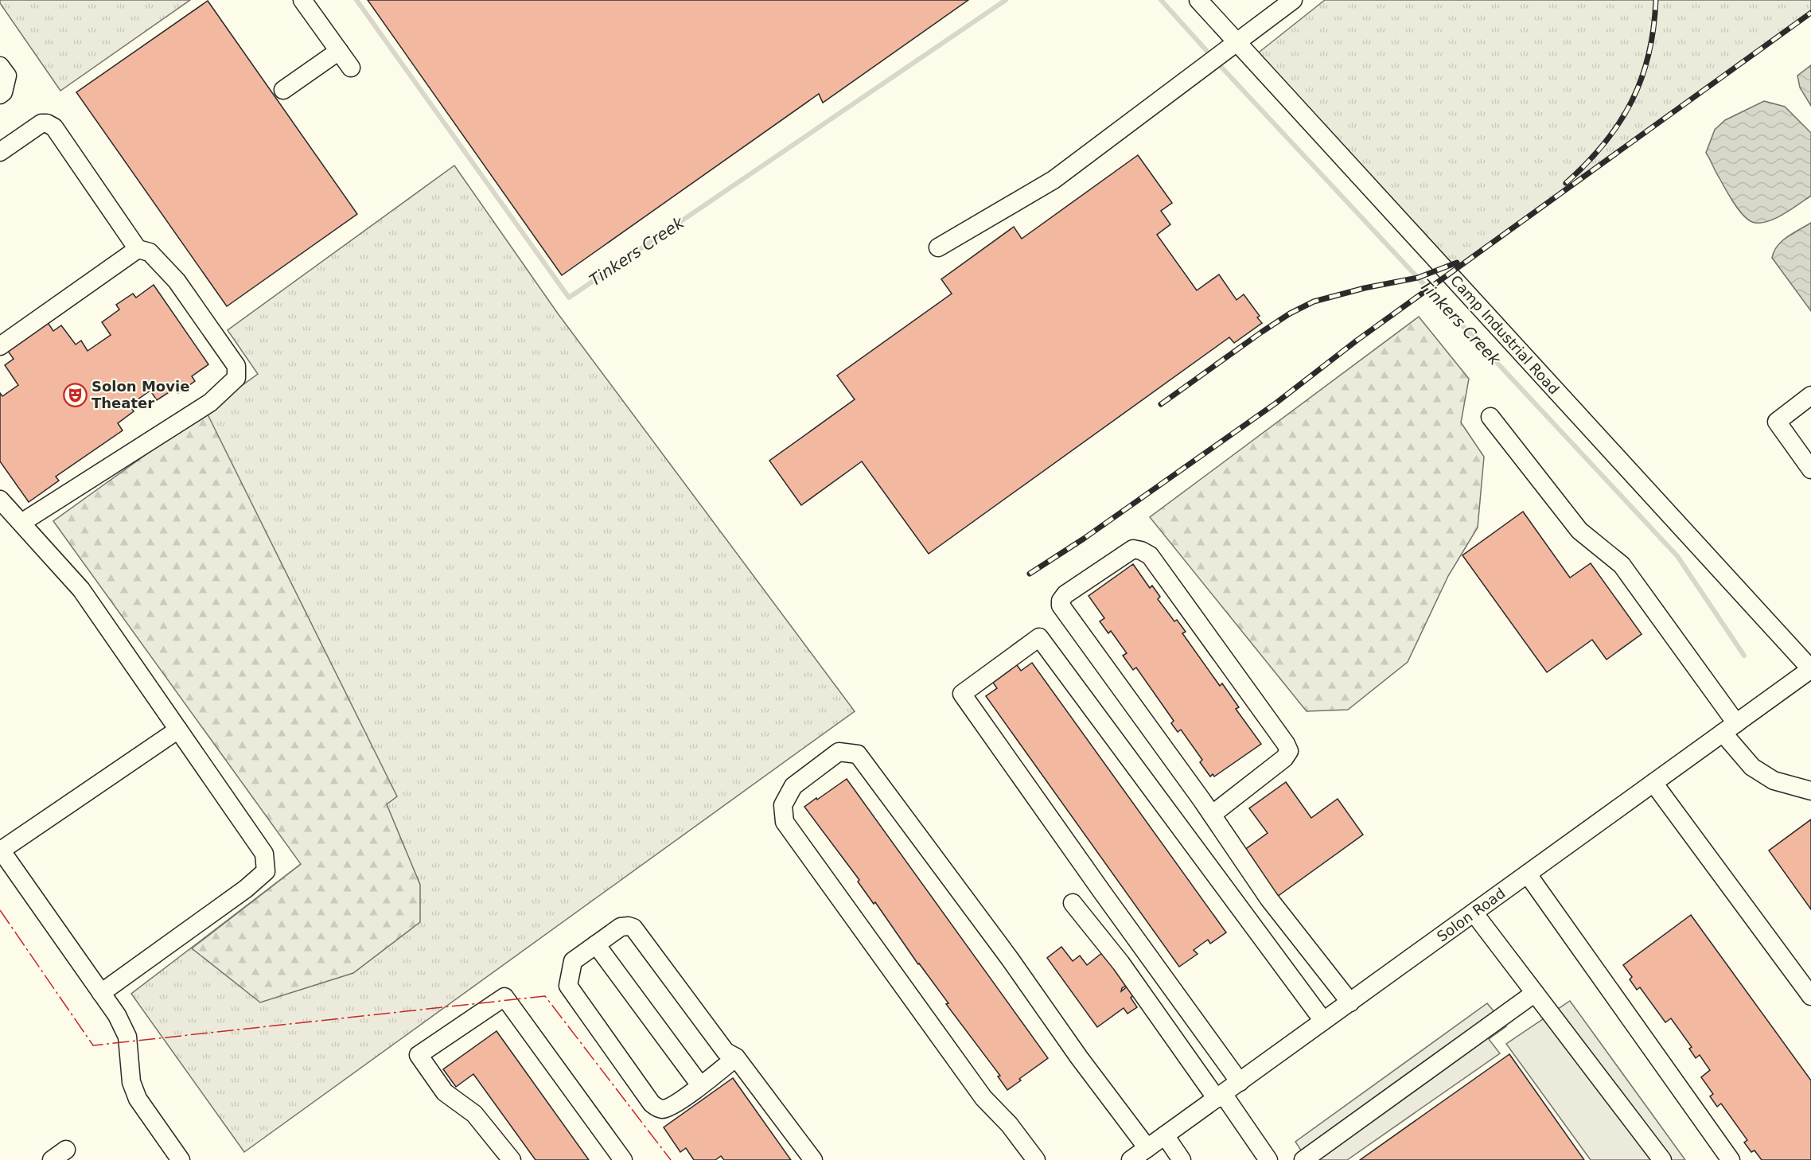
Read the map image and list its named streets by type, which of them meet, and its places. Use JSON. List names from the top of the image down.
{
  "streets": {
    "street": ["Camp Industrial Road", "Solon Road"]
  },
  "crossings": [
    ["Camp Industrial Road", "Solon Road"]
  ],
  "water": ["Tinkers Creek"],
  "places": {
    "theatre": ["Solon Movie Theater"]
  }
}
